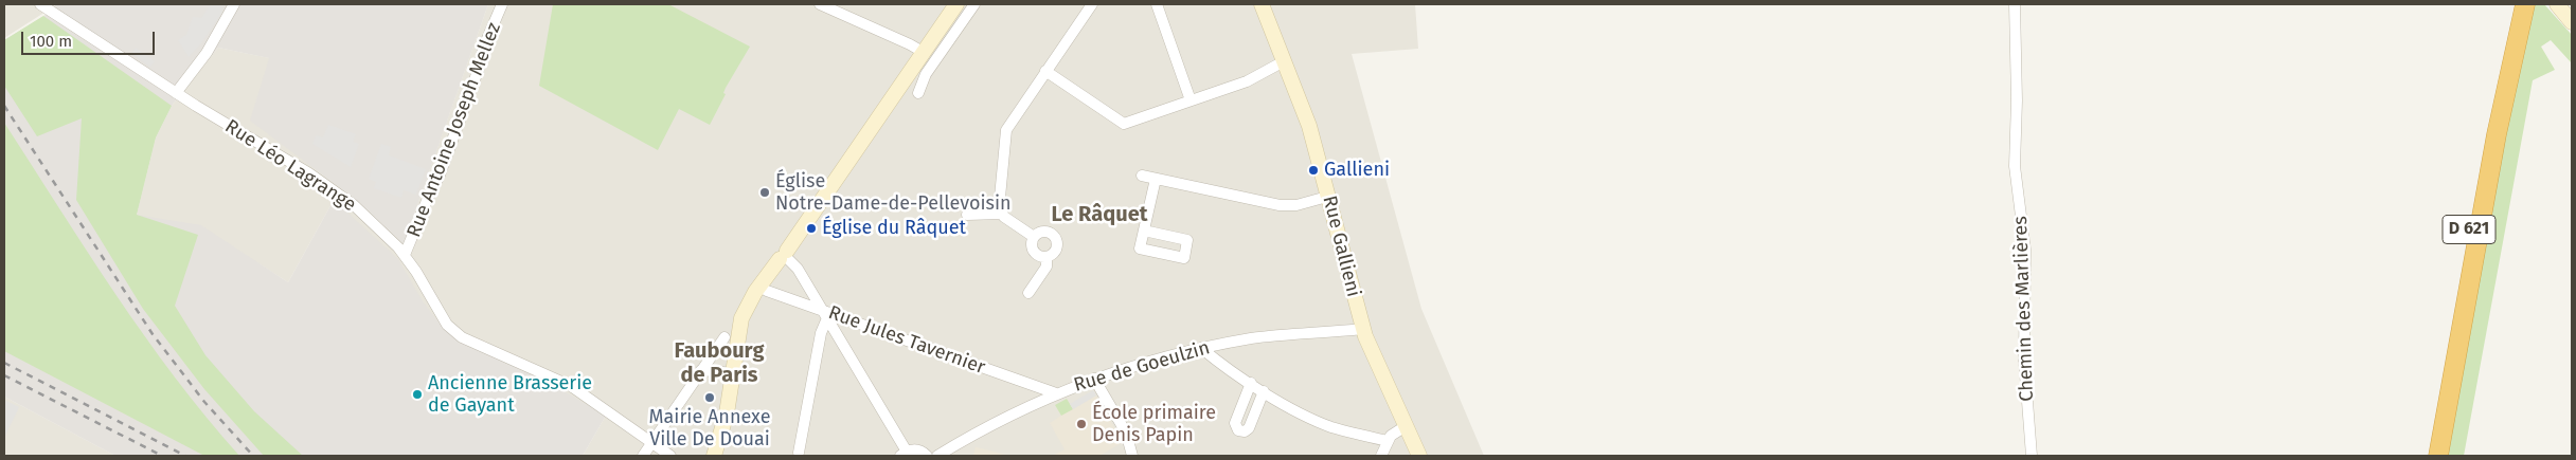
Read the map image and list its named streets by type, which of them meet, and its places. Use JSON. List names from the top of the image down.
{
  "streets": {
    "highway": ["D 621"],
    "main road": ["Rue Gallieni"],
    "street": [
      "Rue Antoine Joseph Mellez",
      "Rue Léo Lagrange",
      "Chemin des Marlières",
      "Rue Jules Tavernier",
      "Rue de Goeulzin"
    ]
  },
  "crossings": [
    ["Rue Antoine Joseph Mellez", "Rue Léo Lagrange"],
    ["Rue Gallieni", "Rue de Goeulzin"],
    ["Rue Jules Tavernier", "Rue de Goeulzin"]
  ],
  "districts": ["Le Râquet", "Faubourg de Paris"],
  "places": [
    "Gallieni",
    "Église Notre-Dame-de-Pellevoisin",
    "Église du Râquet",
    "Ancienne Brasserie de Gayant",
    "Mairie Annexe Ville De Douai",
    "École primaire Denis Papin"
  ],
  "scale_bar": "100 m"
}
